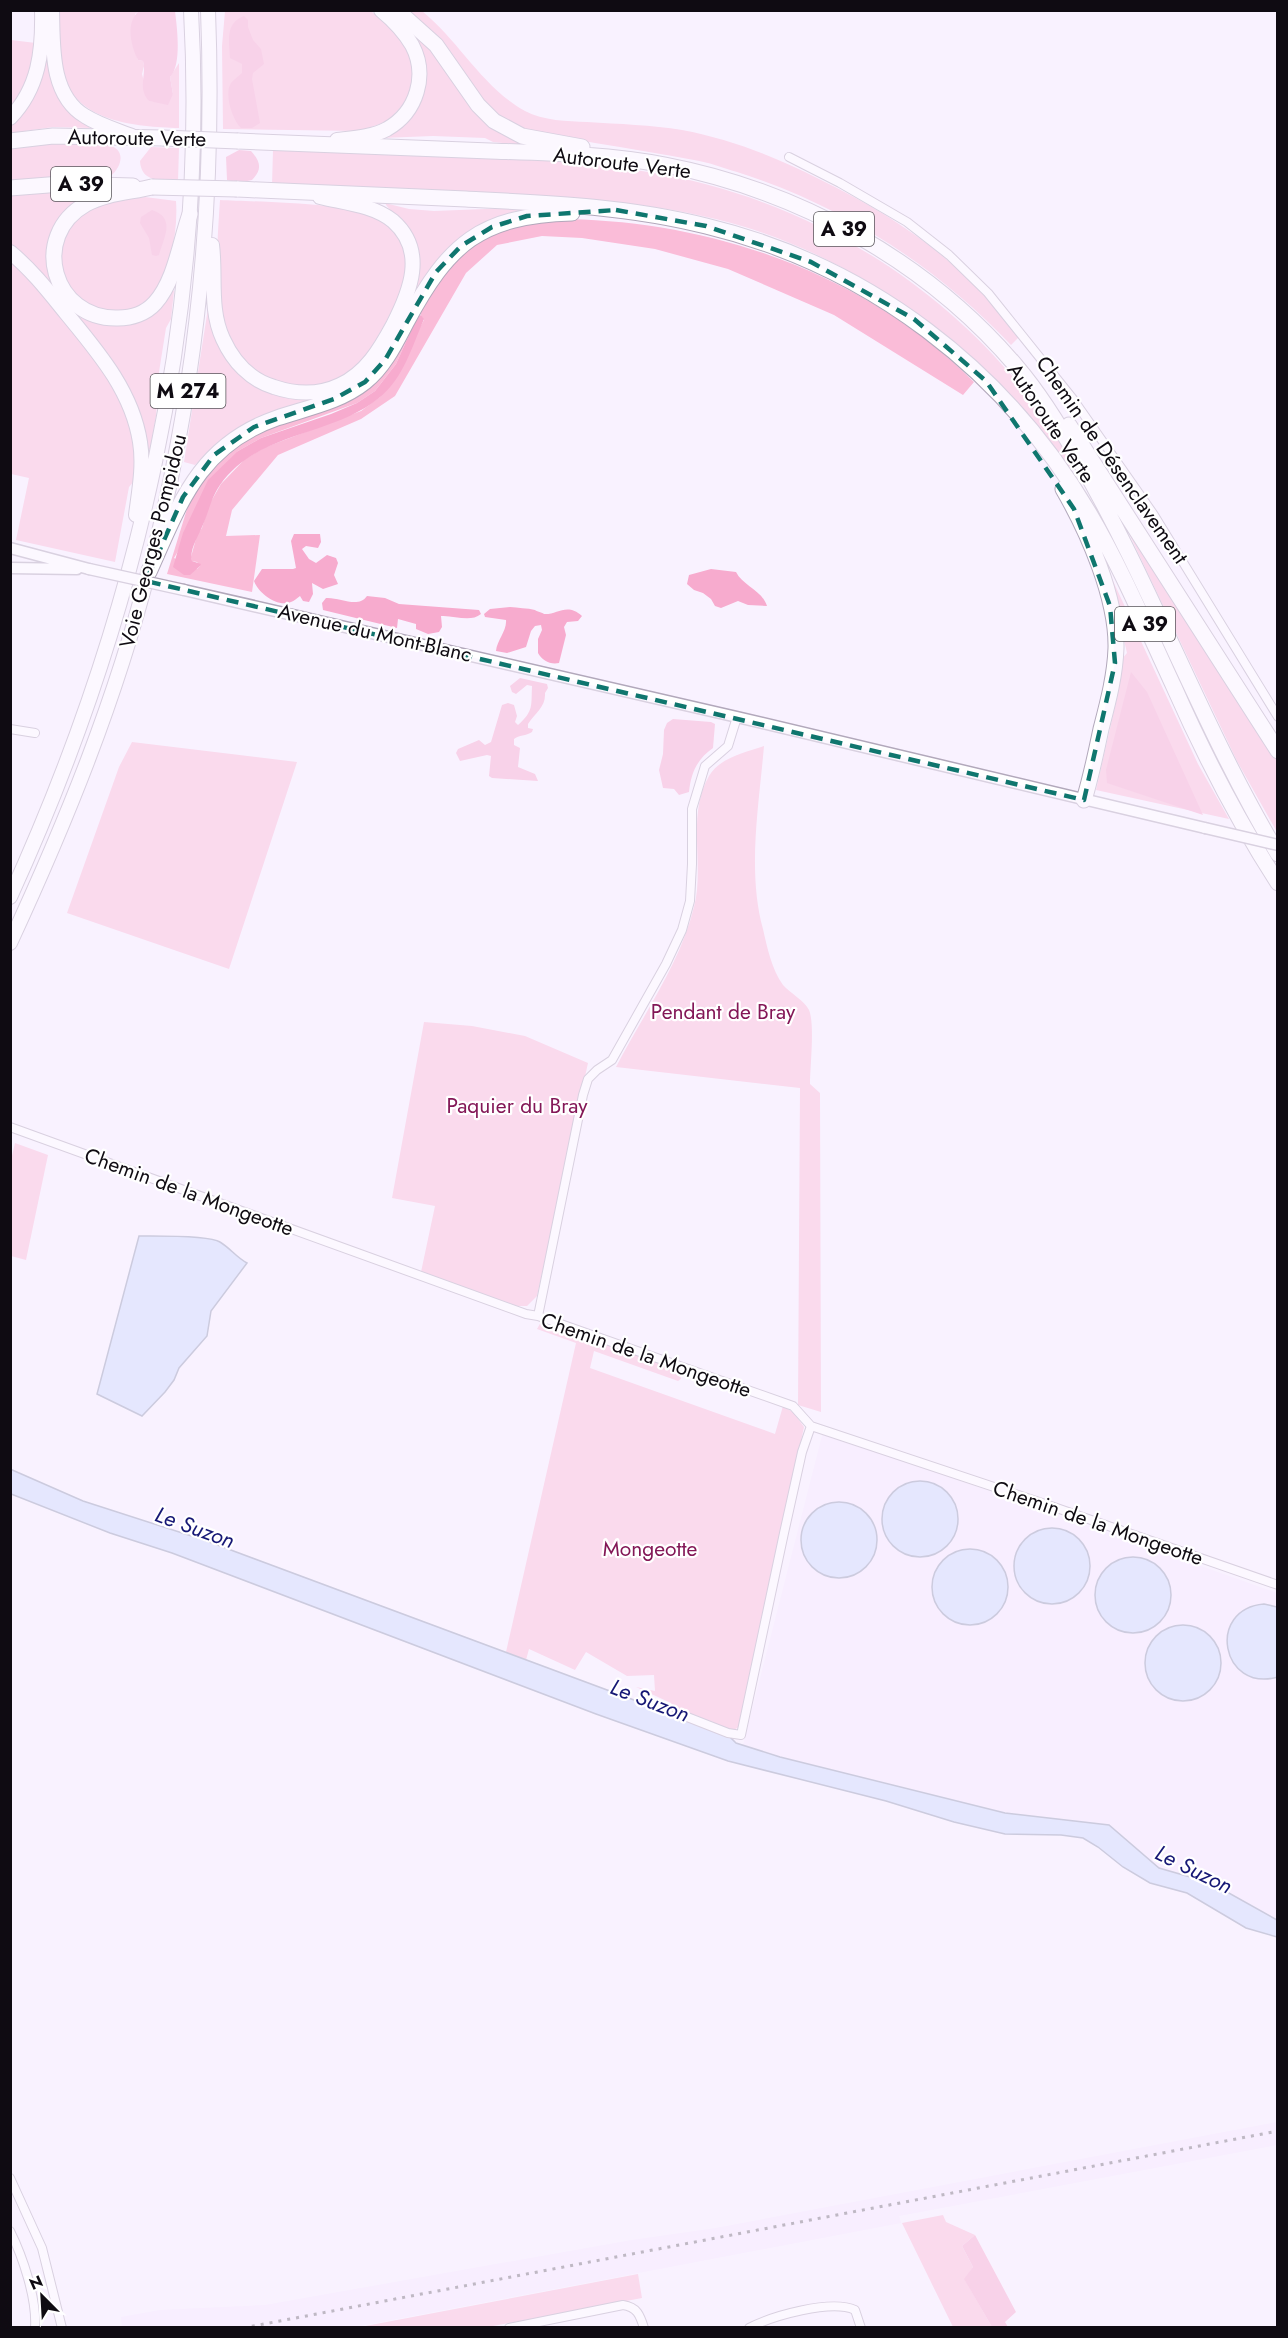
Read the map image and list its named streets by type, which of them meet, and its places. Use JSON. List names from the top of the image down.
{
  "streets": {
    "highway": [
      "Autoroute Verte",
      "A 39",
      "M 274",
      "Voie Georges Pompidou"
    ],
    "main road": ["Avenue du Mont-Blanc"],
    "street": ["Chemin de Désenclavement", "Chemin de la Mongeotte"]
  },
  "water": ["Le Suzon"],
  "parks": ["Pendant de Bray", "Paquier du Bray", "Mongeotte"],
  "north": "top left"
}
